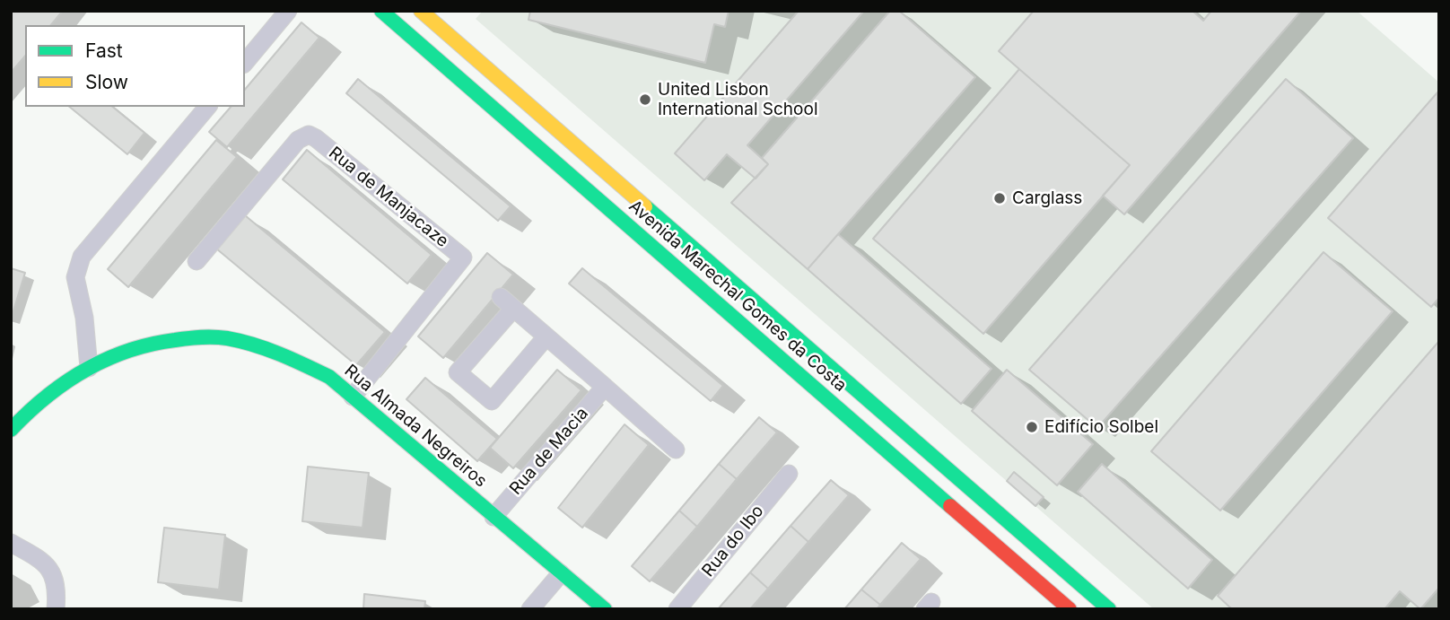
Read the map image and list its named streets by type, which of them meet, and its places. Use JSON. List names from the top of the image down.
{
  "streets": {
    "main road": ["Avenida Marechal Gomes da Costa", "Rua Almada Negreiros"],
    "street": ["Rua de Manjacaze", "Rua de Macia", "Rua do Ibo"]
  },
  "crossings": [
    ["Rua de Manjacaze", "Rua Almada Negreiros"],
    ["Rua Almada Negreiros", "Rua de Macia"]
  ],
  "places": ["United Lisbon International School", "Carglass", "Edifício Solbel"],
  "legend": ["Fast", "Slow"]
}
